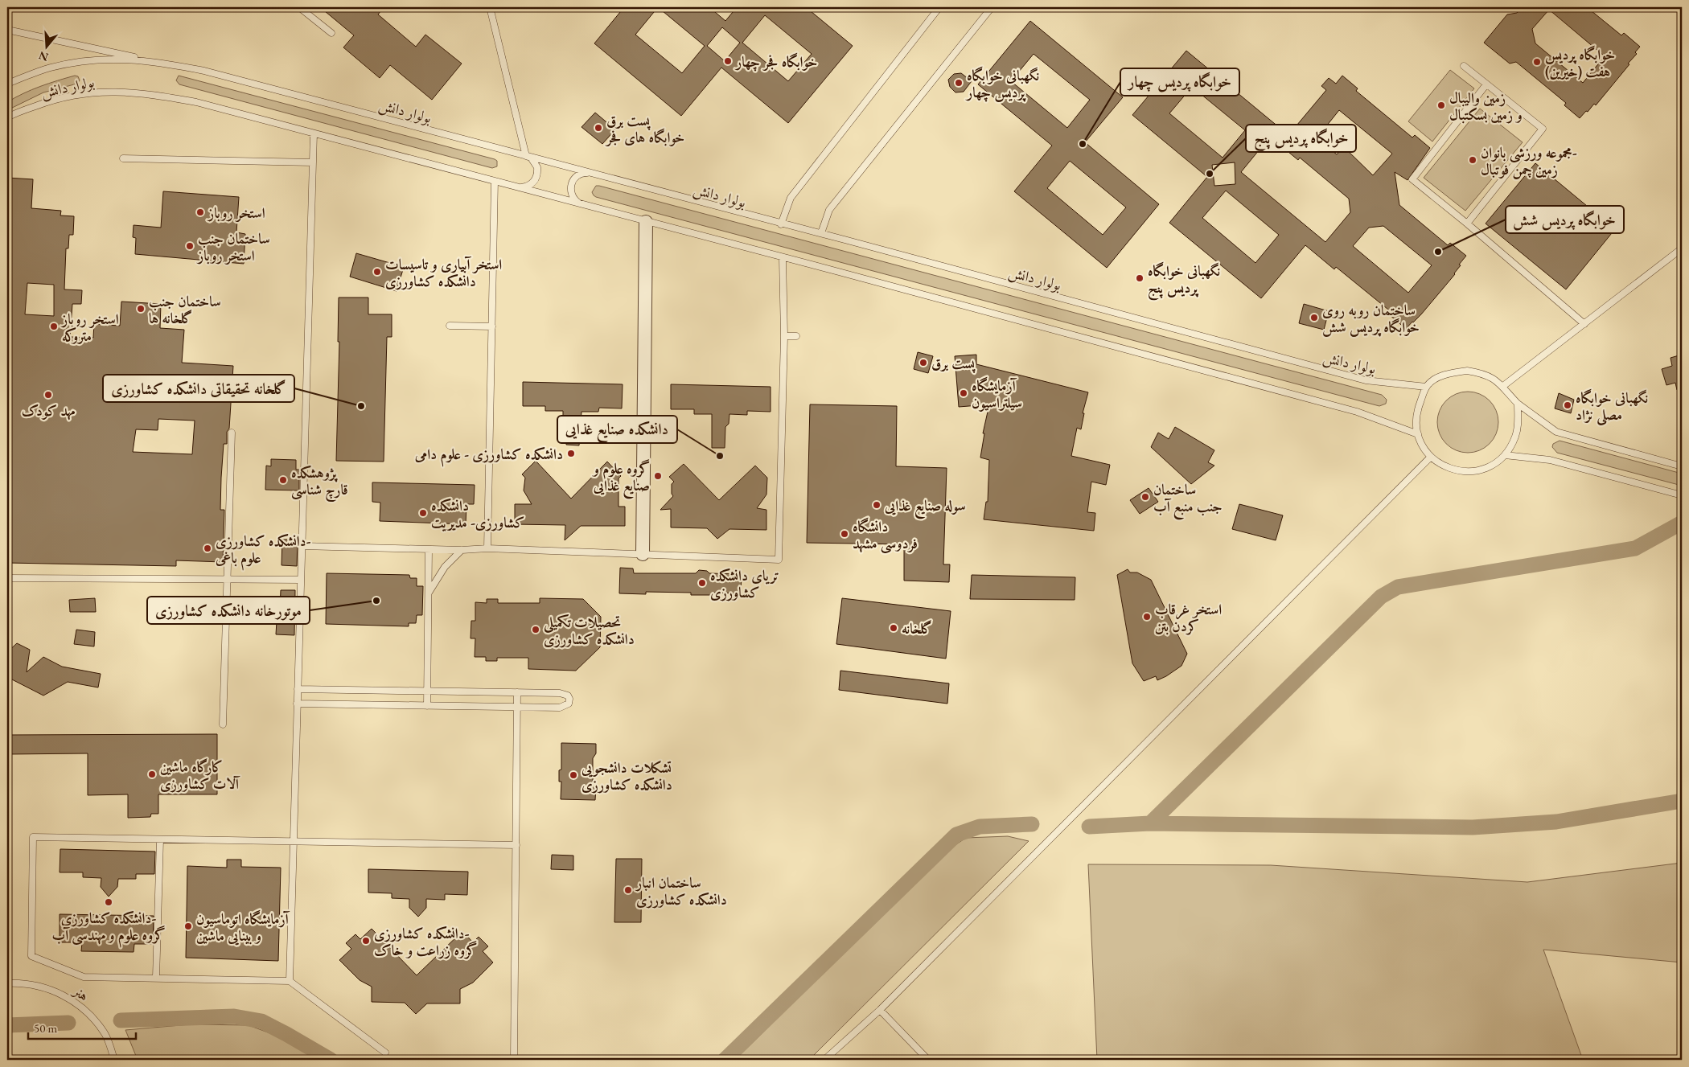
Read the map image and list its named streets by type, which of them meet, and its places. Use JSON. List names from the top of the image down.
{
  "streets": {
    "lane": ["بولوار دانش", "هنر"]
  },
  "places": [
    "خوابگاه فجر چهار",
    "خوابگاه پردیس هفت (خیرین)",
    "نگهبانی خوابگاه پردیس چهار",
    "زمین والیبال و زمین بسکتبال",
    "پست برق خوابگاه های فجر",
    "خوابگاه پردیس چهار",
    "مجموعه ورزشی بانوان- زمین چمن فوتبال",
    "خوابگاه پردیس پنج",
    "استخر روباز",
    "ساختمان جنب استخر روباز",
    "خوابگاه پردیس شش",
    "استخر آبیاری و تاسیسات دانشکده کشاورزی",
    "نگهبانی خوابگاه پردیس پنج",
    "ساختمان جنب گلخانه ها",
    "ساختمان روبه روی خوابگاه پردیس شش",
    "استخر روباز متروکه",
    "پست برق",
    "آزمایشگاه سیلتراسیون",
    "مهد کودک",
    "نگهبانی خوابگاه مصلی نژاد",
    "گلخانه تحقیقاتی دانشکده کشاورزی",
    "دانشکده کشاورزی - علوم دامی",
    "دانشکده صنایع غذایی",
    "گروه علوم و صنایع غذایی",
    "پژوهشکده قارچ شناسی",
    "ساختمان جنب منبع آب",
    "سوله صنایع غذایی",
    "دانشکده کشاورزی- مدیریت",
    "دانشگاه فردوسی مشهد",
    "دانشکده کشاورزی- علوم باغی",
    "تریای دانشکده کشاورزی",
    "موتورخانه دانشکده کشاورزی",
    "استخر غرقاب کردن بتن",
    "گلخانه",
    "تحصیلات تکمیلی دانشکده کشاورزی",
    "کارگاه ماشین آلات کشاورزی",
    "تشکلات دانشجویی دانشکده کشاورزی",
    "ساختمان انبار دانشکده کشاورزی",
    "دانشکده کشاورزی- گروه علوم و مهندسی آب",
    "آزمایشگاه اتوماسیون و بینایی ماشین",
    "دانشکده کشاورزی- گروه زراعت و خاک"
  ],
  "scale_bar": "50 m",
  "north": "bottom"
}
